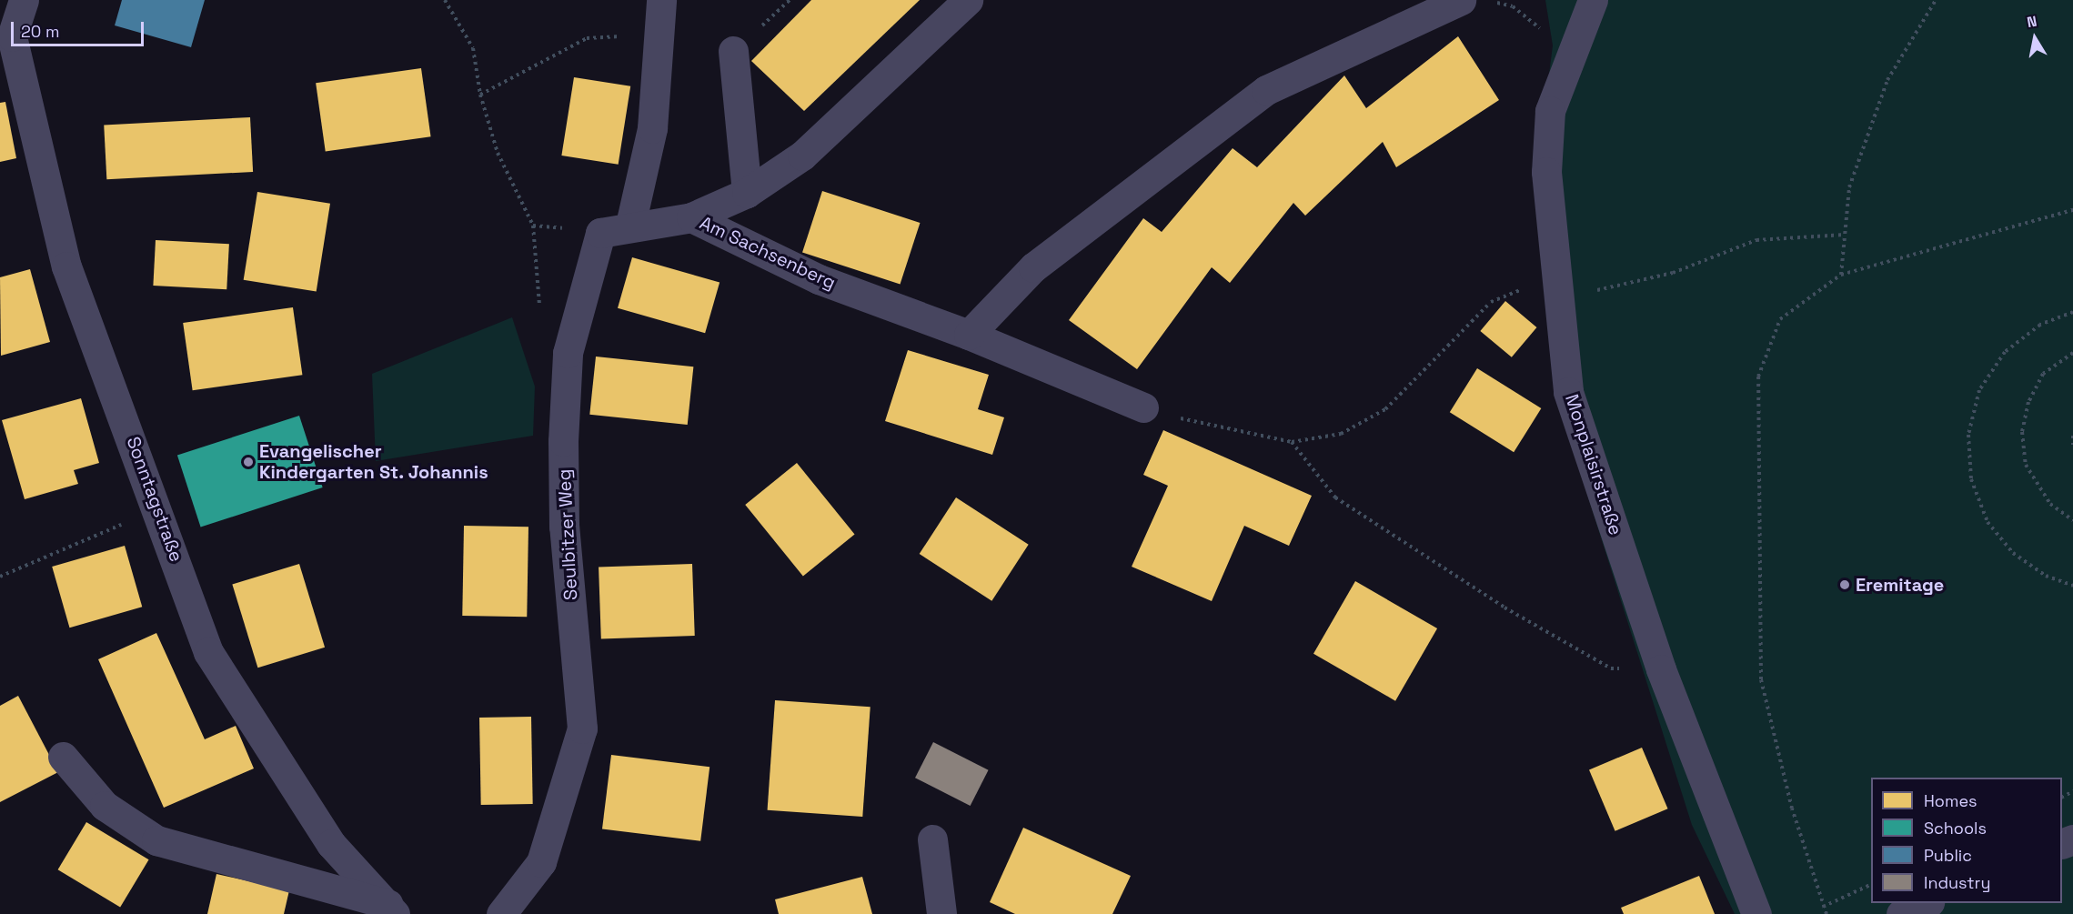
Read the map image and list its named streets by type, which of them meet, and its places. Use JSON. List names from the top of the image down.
{
  "streets": {
    "street": [
      "Am Sachsenberg",
      "Monplaisirstraße",
      "Sonntagstraße",
      "Seulbitzer Weg"
    ]
  },
  "crossings": [
    ["Am Sachsenberg", "Seulbitzer Weg"]
  ],
  "places": ["Evangelischer Kindergarten St. Johannis", "Eremitage"],
  "legend": [
    "Homes",
    "Schools",
    "Public",
    "Industry"
  ],
  "scale_bar": "20 m",
  "north": "top"
}
